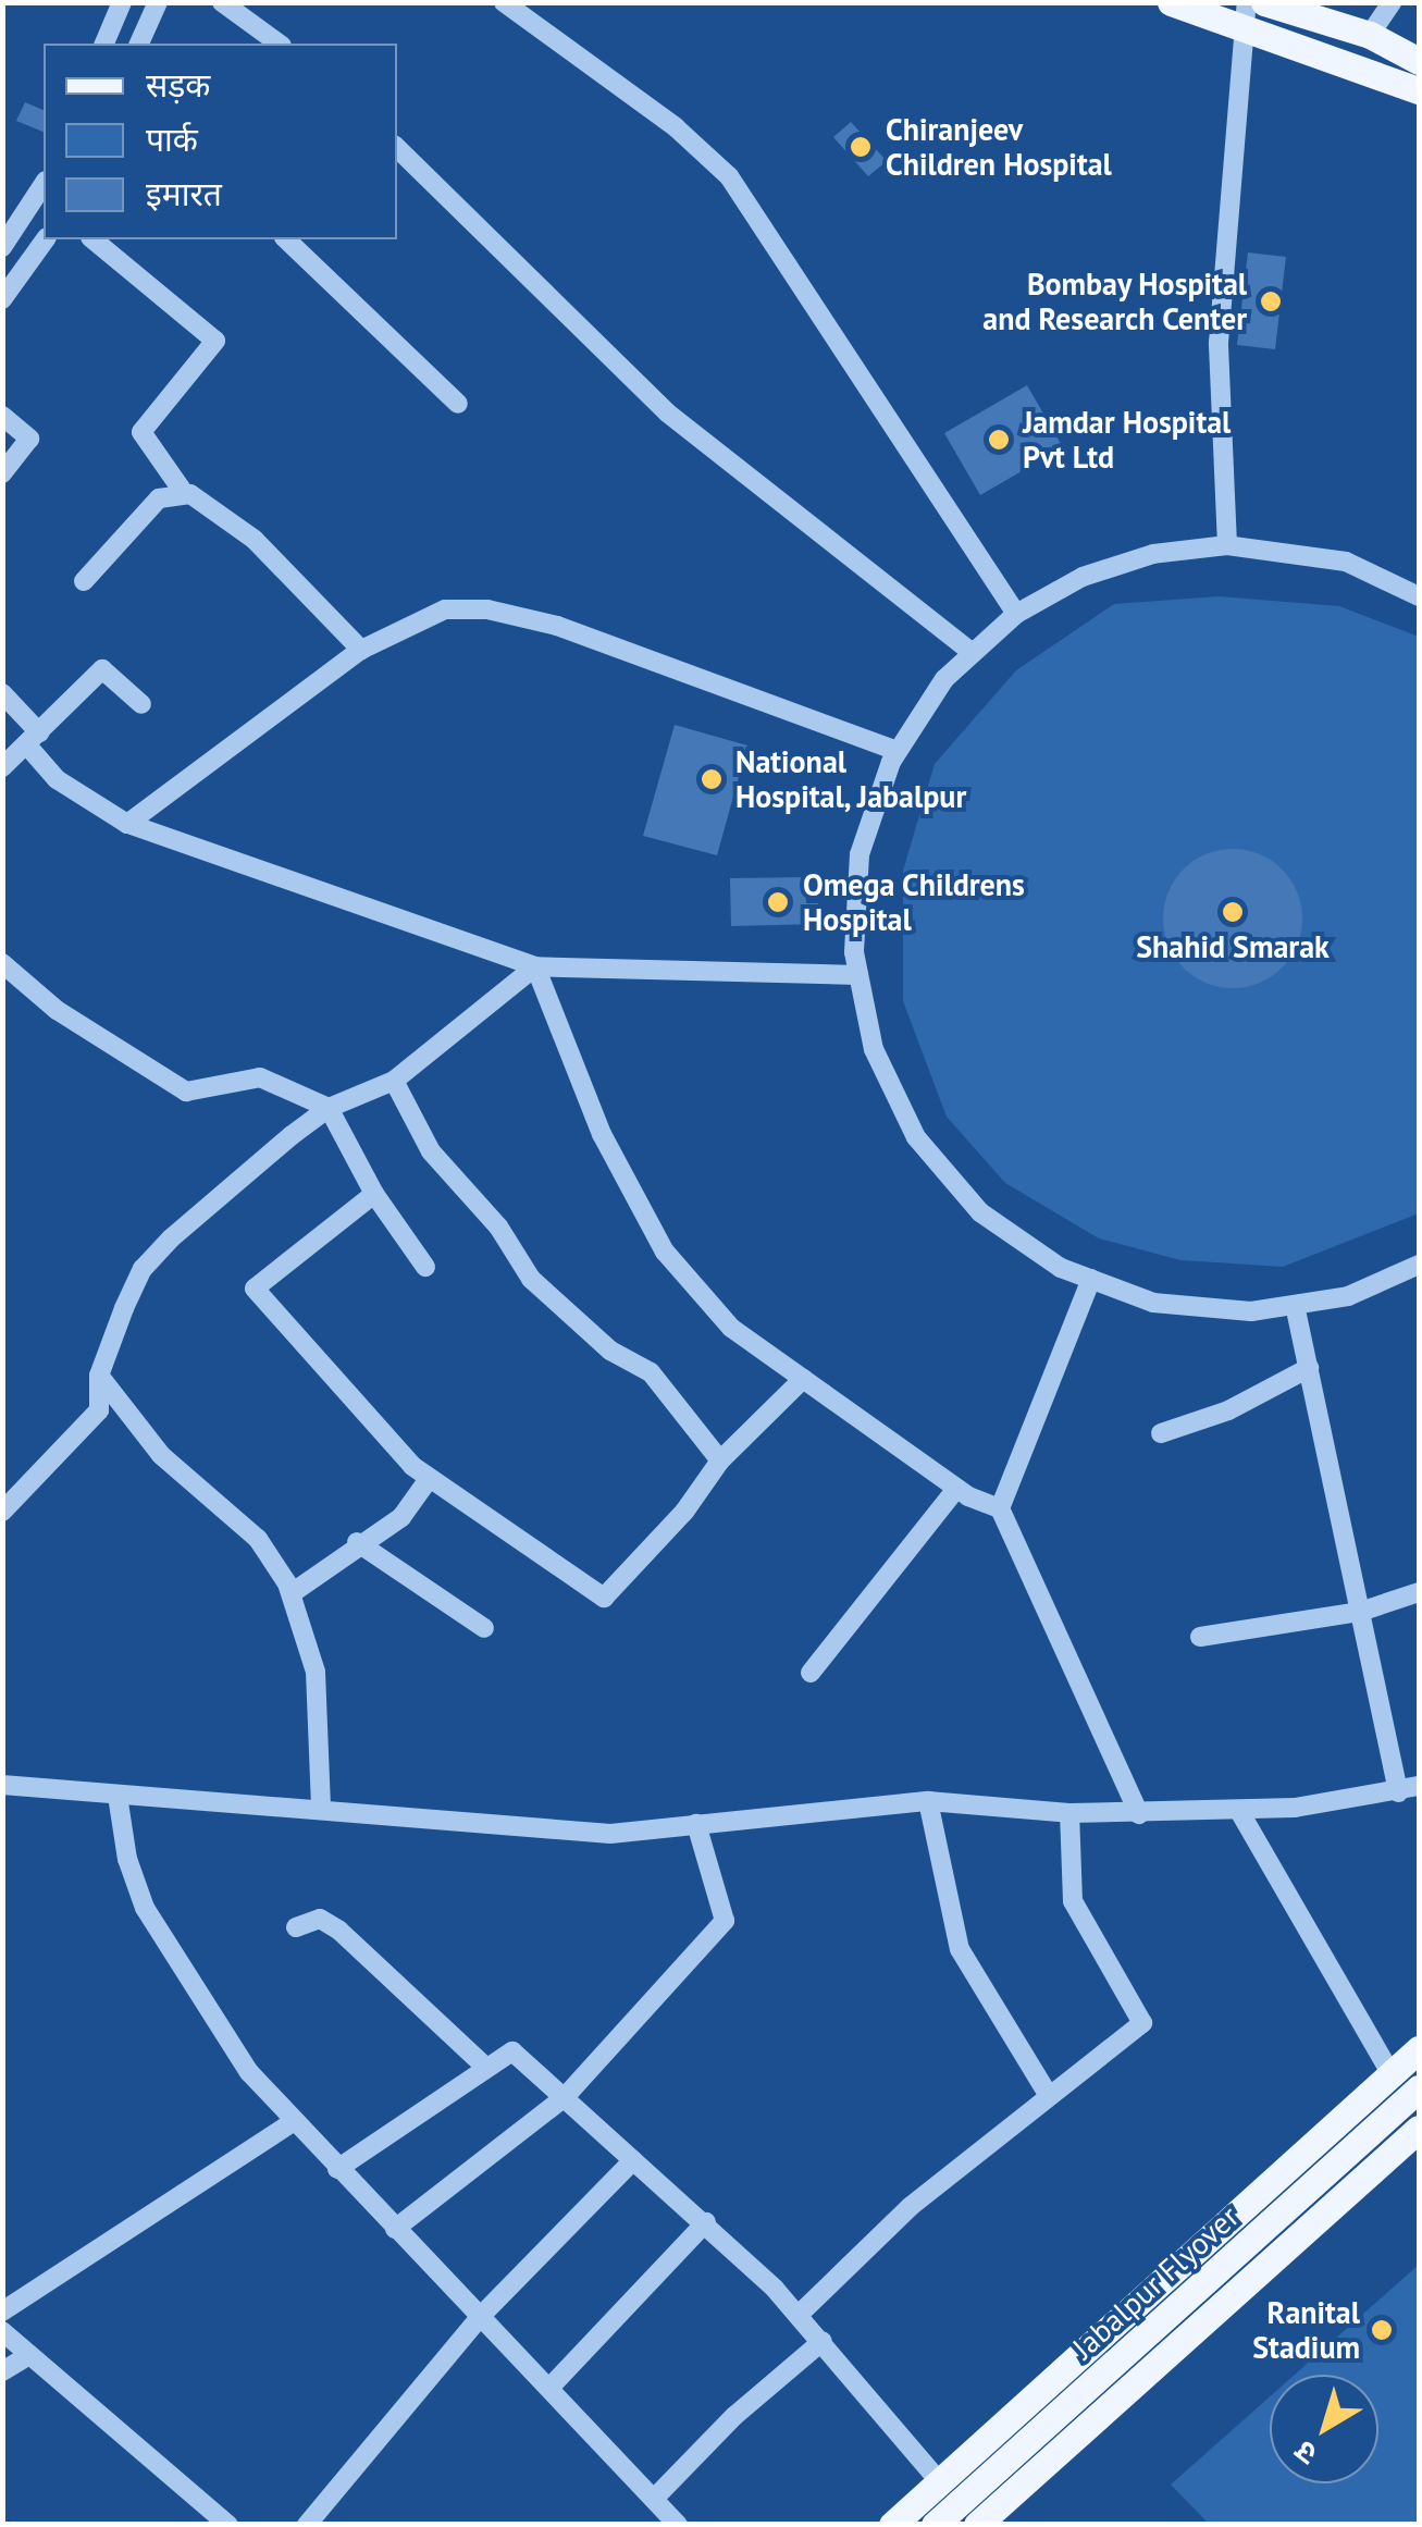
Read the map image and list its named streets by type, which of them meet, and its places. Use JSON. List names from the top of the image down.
{
  "streets": {
    "main road": ["Jabalpur Flyover"]
  },
  "places": [
    "Chiranjeev Children Hospital",
    "Bombay Hospital and Research Center",
    "Jamdar Hospital Pvt Ltd",
    "National Hospital, Jabalpur",
    "Omega Childrens Hospital",
    "Shahid Smarak",
    "Ranital Stadium"
  ],
  "legend": ["सड़क", "पार्क", "इमारत"],
  "north": "bottom left"
}
